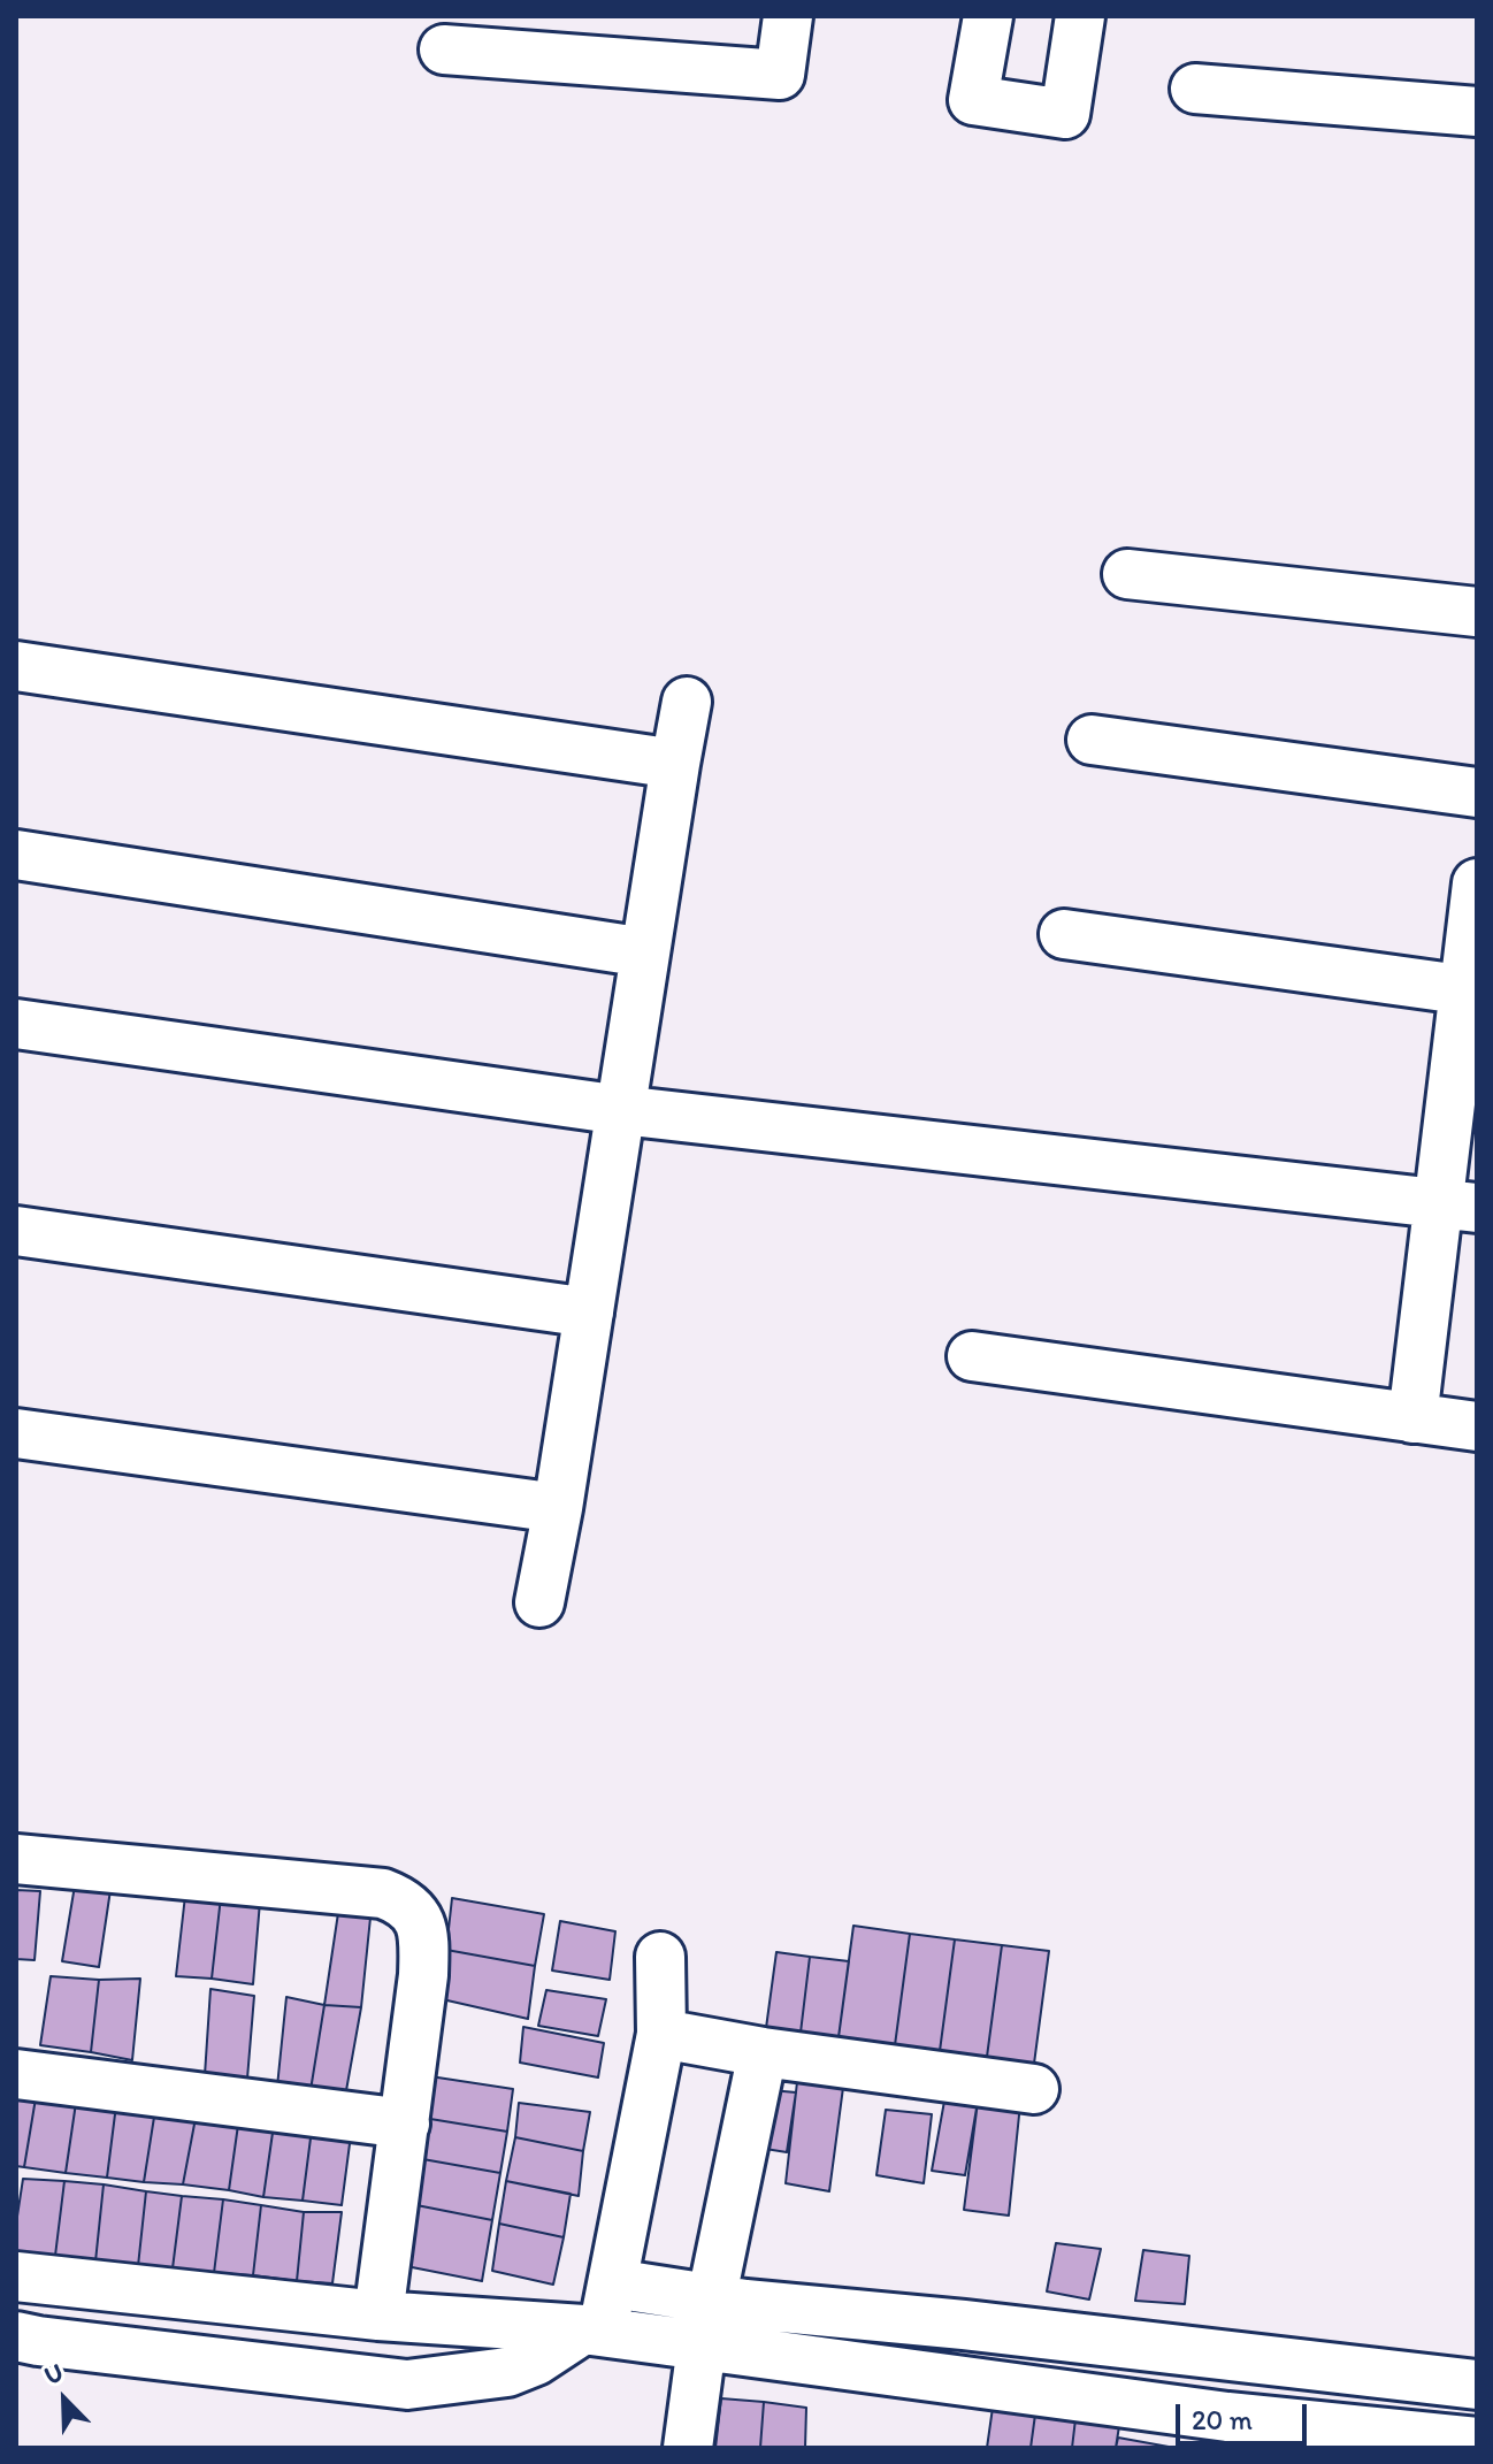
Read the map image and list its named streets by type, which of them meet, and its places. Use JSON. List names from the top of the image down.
{
  "scale_bar": "20 m",
  "north": "top left"
}
